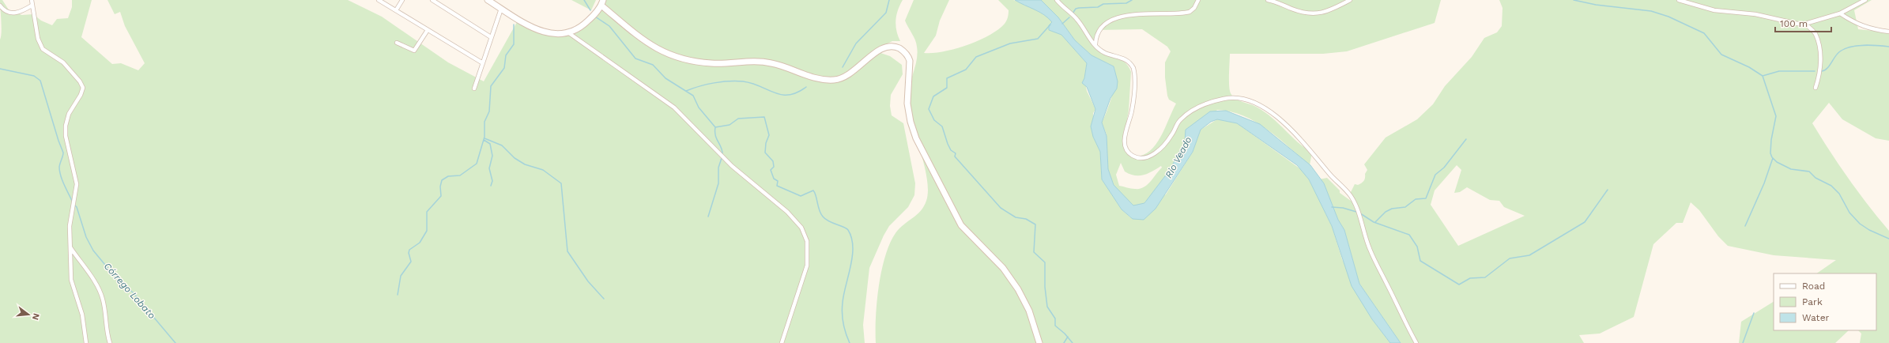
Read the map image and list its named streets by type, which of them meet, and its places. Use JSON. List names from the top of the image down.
{
  "water": ["Rio Veado", "Córrego Lobato"],
  "legend": ["Road", "Park", "Water"],
  "scale_bar": "100 m",
  "north": "right"
}
